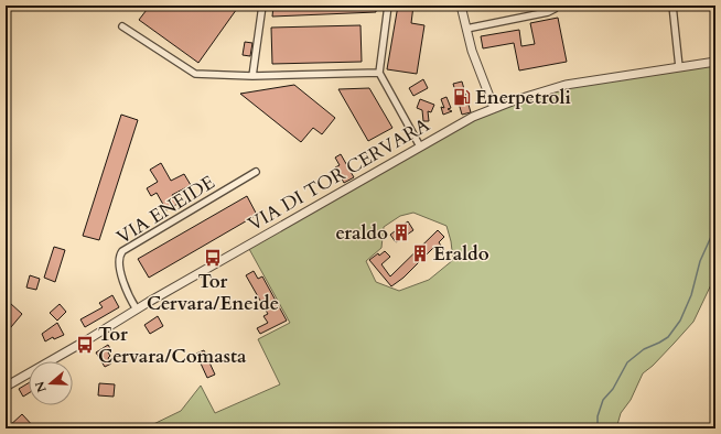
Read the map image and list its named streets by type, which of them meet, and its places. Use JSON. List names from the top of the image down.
{
  "streets": {
    "street": ["VIA DI TOR CERVARA", "VIA ENEIDE"]
  },
  "crossings": [
    ["VIA DI TOR CERVARA", "VIA ENEIDE"]
  ],
  "places": {
    "fuel station": ["Enerpetroli"],
    "building": ["eraldo", "Eraldo"],
    "bus stop": ["Tor Cervara/Eneide", "Tor Cervara/Comasta"]
  },
  "north": "left"
}
